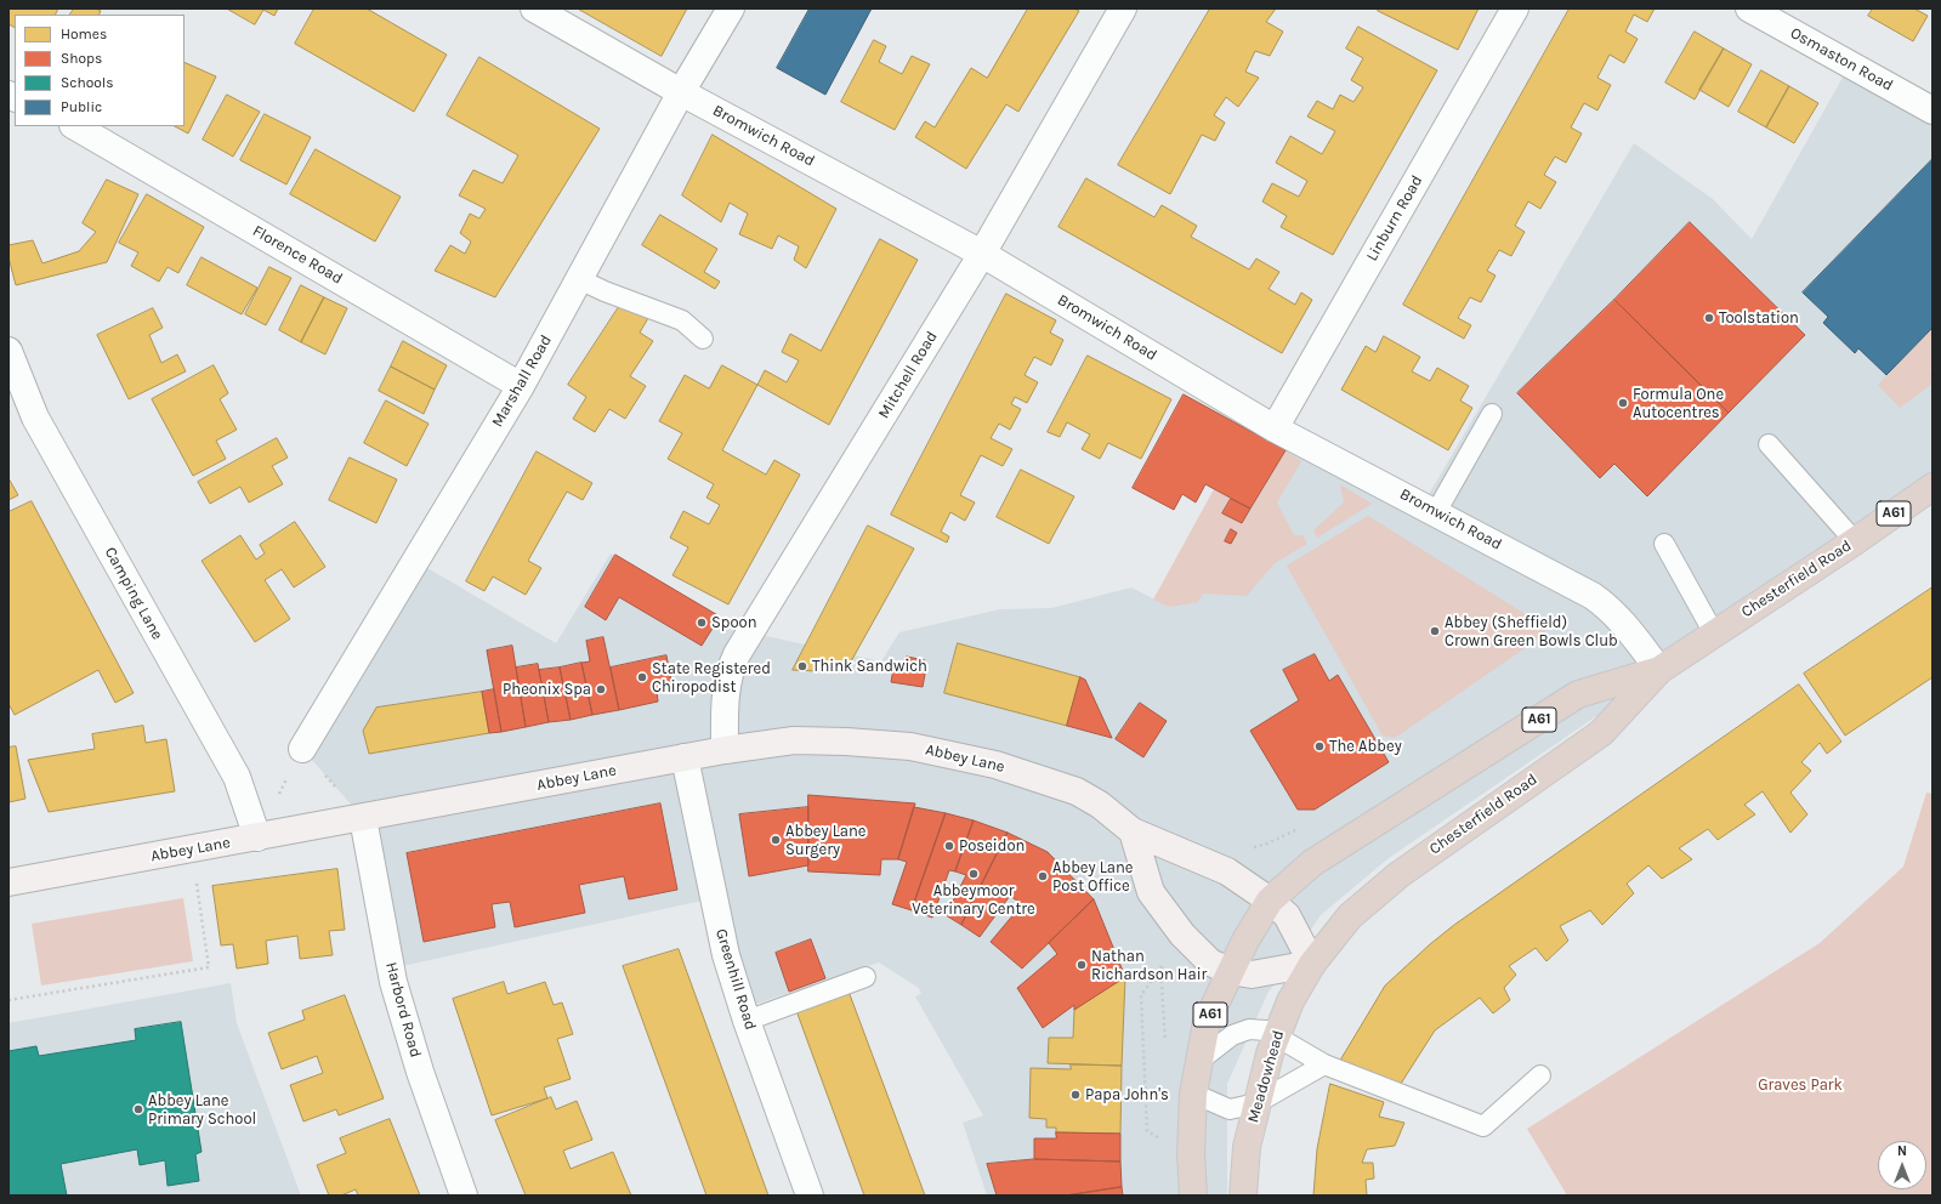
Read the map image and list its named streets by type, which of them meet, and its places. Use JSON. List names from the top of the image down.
{
  "streets": {
    "highway": ["A61", "Chesterfield Road", "Meadowhead"],
    "main road": ["Abbey Lane"],
    "street": [
      "Osmaston Road",
      "Bromwich Road",
      "Linburn Road",
      "Florence Road",
      "Mitchell Road",
      "Marshall Road",
      "Camping Lane",
      "Greenhill Road",
      "Harbord Road"
    ]
  },
  "crossings": [
    ["Bromwich Road", "Linburn Road"],
    ["Bromwich Road", "Mitchell Road"],
    ["Bromwich Road", "Marshall Road"],
    ["Bromwich Road", "Chesterfield Road"],
    ["Florence Road", "Marshall Road"],
    ["Mitchell Road", "Abbey Lane"],
    ["A61", "Chesterfield Road"],
    ["A61", "Abbey Lane"],
    ["Chesterfield Road", "Abbey Lane"],
    ["Chesterfield Road", "Meadowhead"],
    ["Camping Lane", "Abbey Lane"],
    ["Abbey Lane", "Greenhill Road"],
    ["Abbey Lane", "Harbord Road"],
    ["Abbey Lane", "Meadowhead"]
  ],
  "parks": ["Graves Park"],
  "places": [
    "Toolstation",
    "Formula One Autocentres",
    "Spoon",
    "Abbey (Sheffield) Crown Green Bowls Club",
    "Think Sandwich",
    "State Registered Chiropodist",
    "Pheonix Spa",
    "The Abbey",
    "Abbey Lane Surgery",
    "Poseidon",
    "Abbeymoor Veterinary Centre",
    "Abbey Lane Post Office",
    "Nathan Richardson Hair",
    "Papa John's",
    "Abbey Lane Primary School"
  ],
  "legend": [
    "Homes",
    "Shops",
    "Schools",
    "Public"
  ],
  "north": "top"
}
